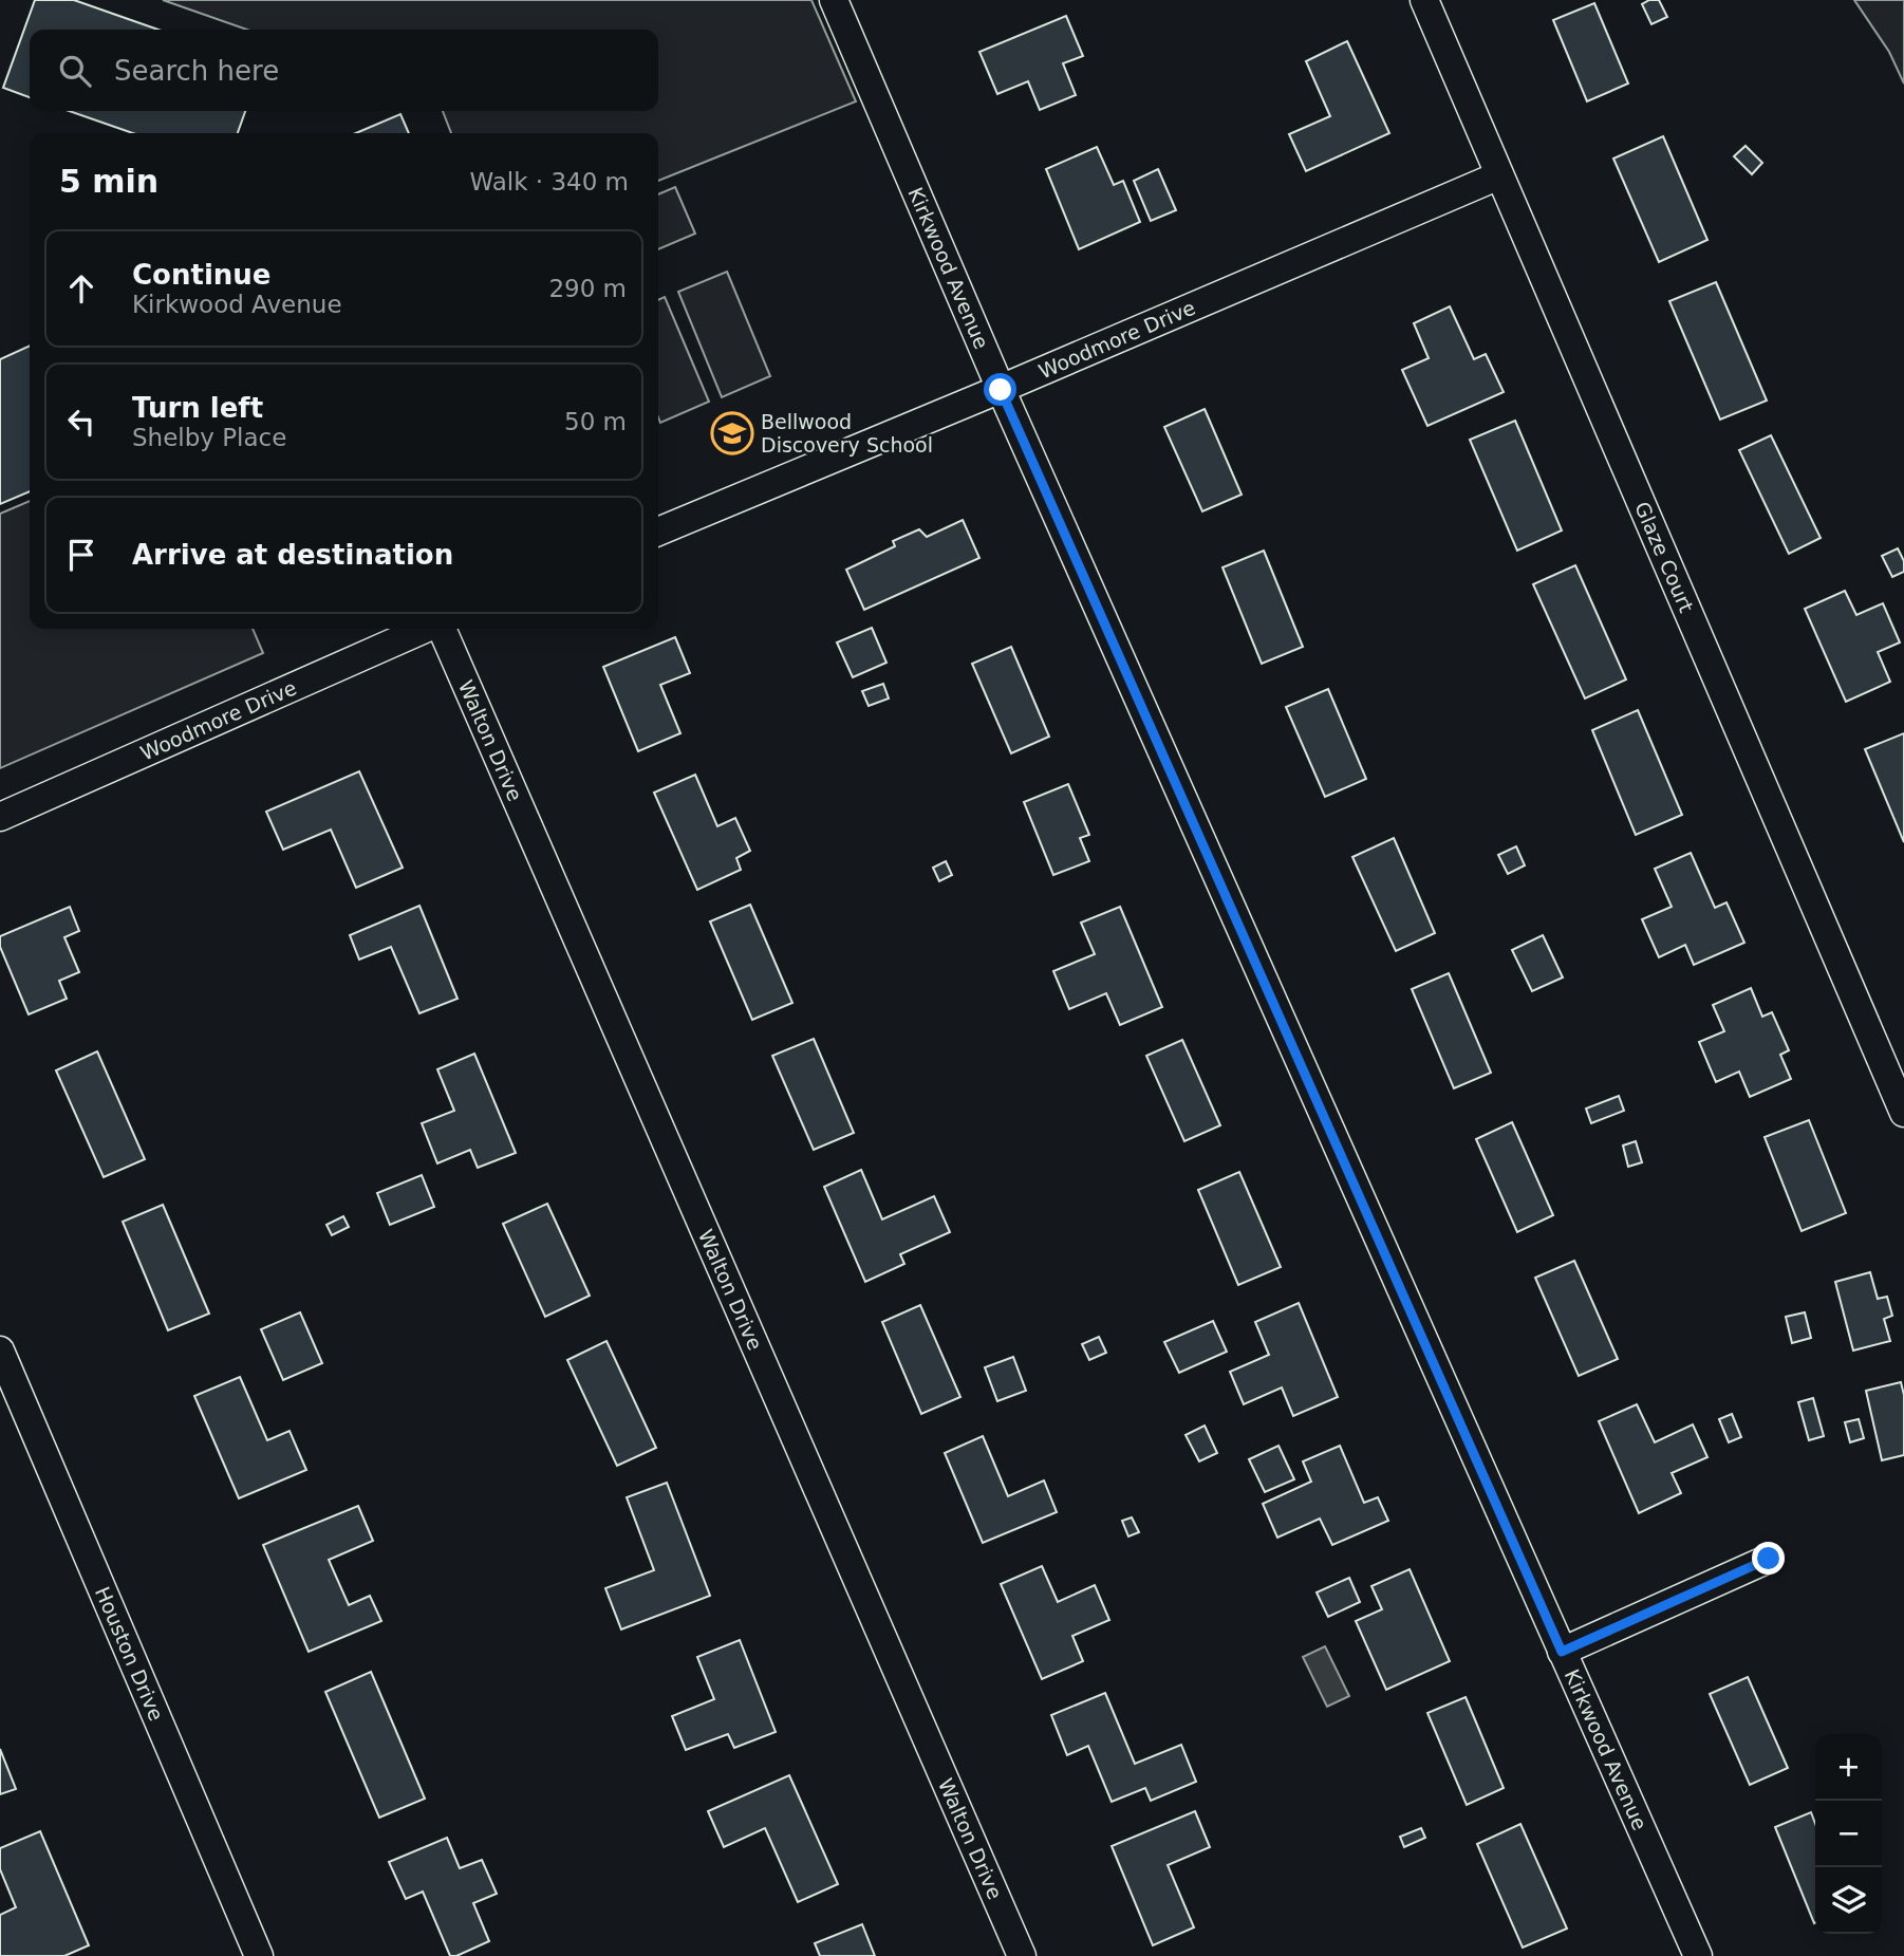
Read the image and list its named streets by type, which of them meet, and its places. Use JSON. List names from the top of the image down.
{
  "streets": {
    "street": [
      "Kirkwood Avenue",
      "Woodmore Drive",
      "Glaze Court",
      "Walton Drive",
      "Houston Drive"
    ]
  },
  "crossings": [
    ["Kirkwood Avenue", "Woodmore Drive"],
    ["Woodmore Drive", "Glaze Court"]
  ],
  "places": {
    "school or university": ["Bellwood Discovery School"]
  },
  "page": {
    "search": "Search here",
    "heading": ["5 min", "Walk · 340 m"],
    "list": [
      ["Continue", "Kirkwood Avenue", "290 m"],
      ["Turn left", "Shelby Place", "50 m"],
      "Arrive at destination"
    ],
    "map_buttons": ["+", "−"]
  }
}
